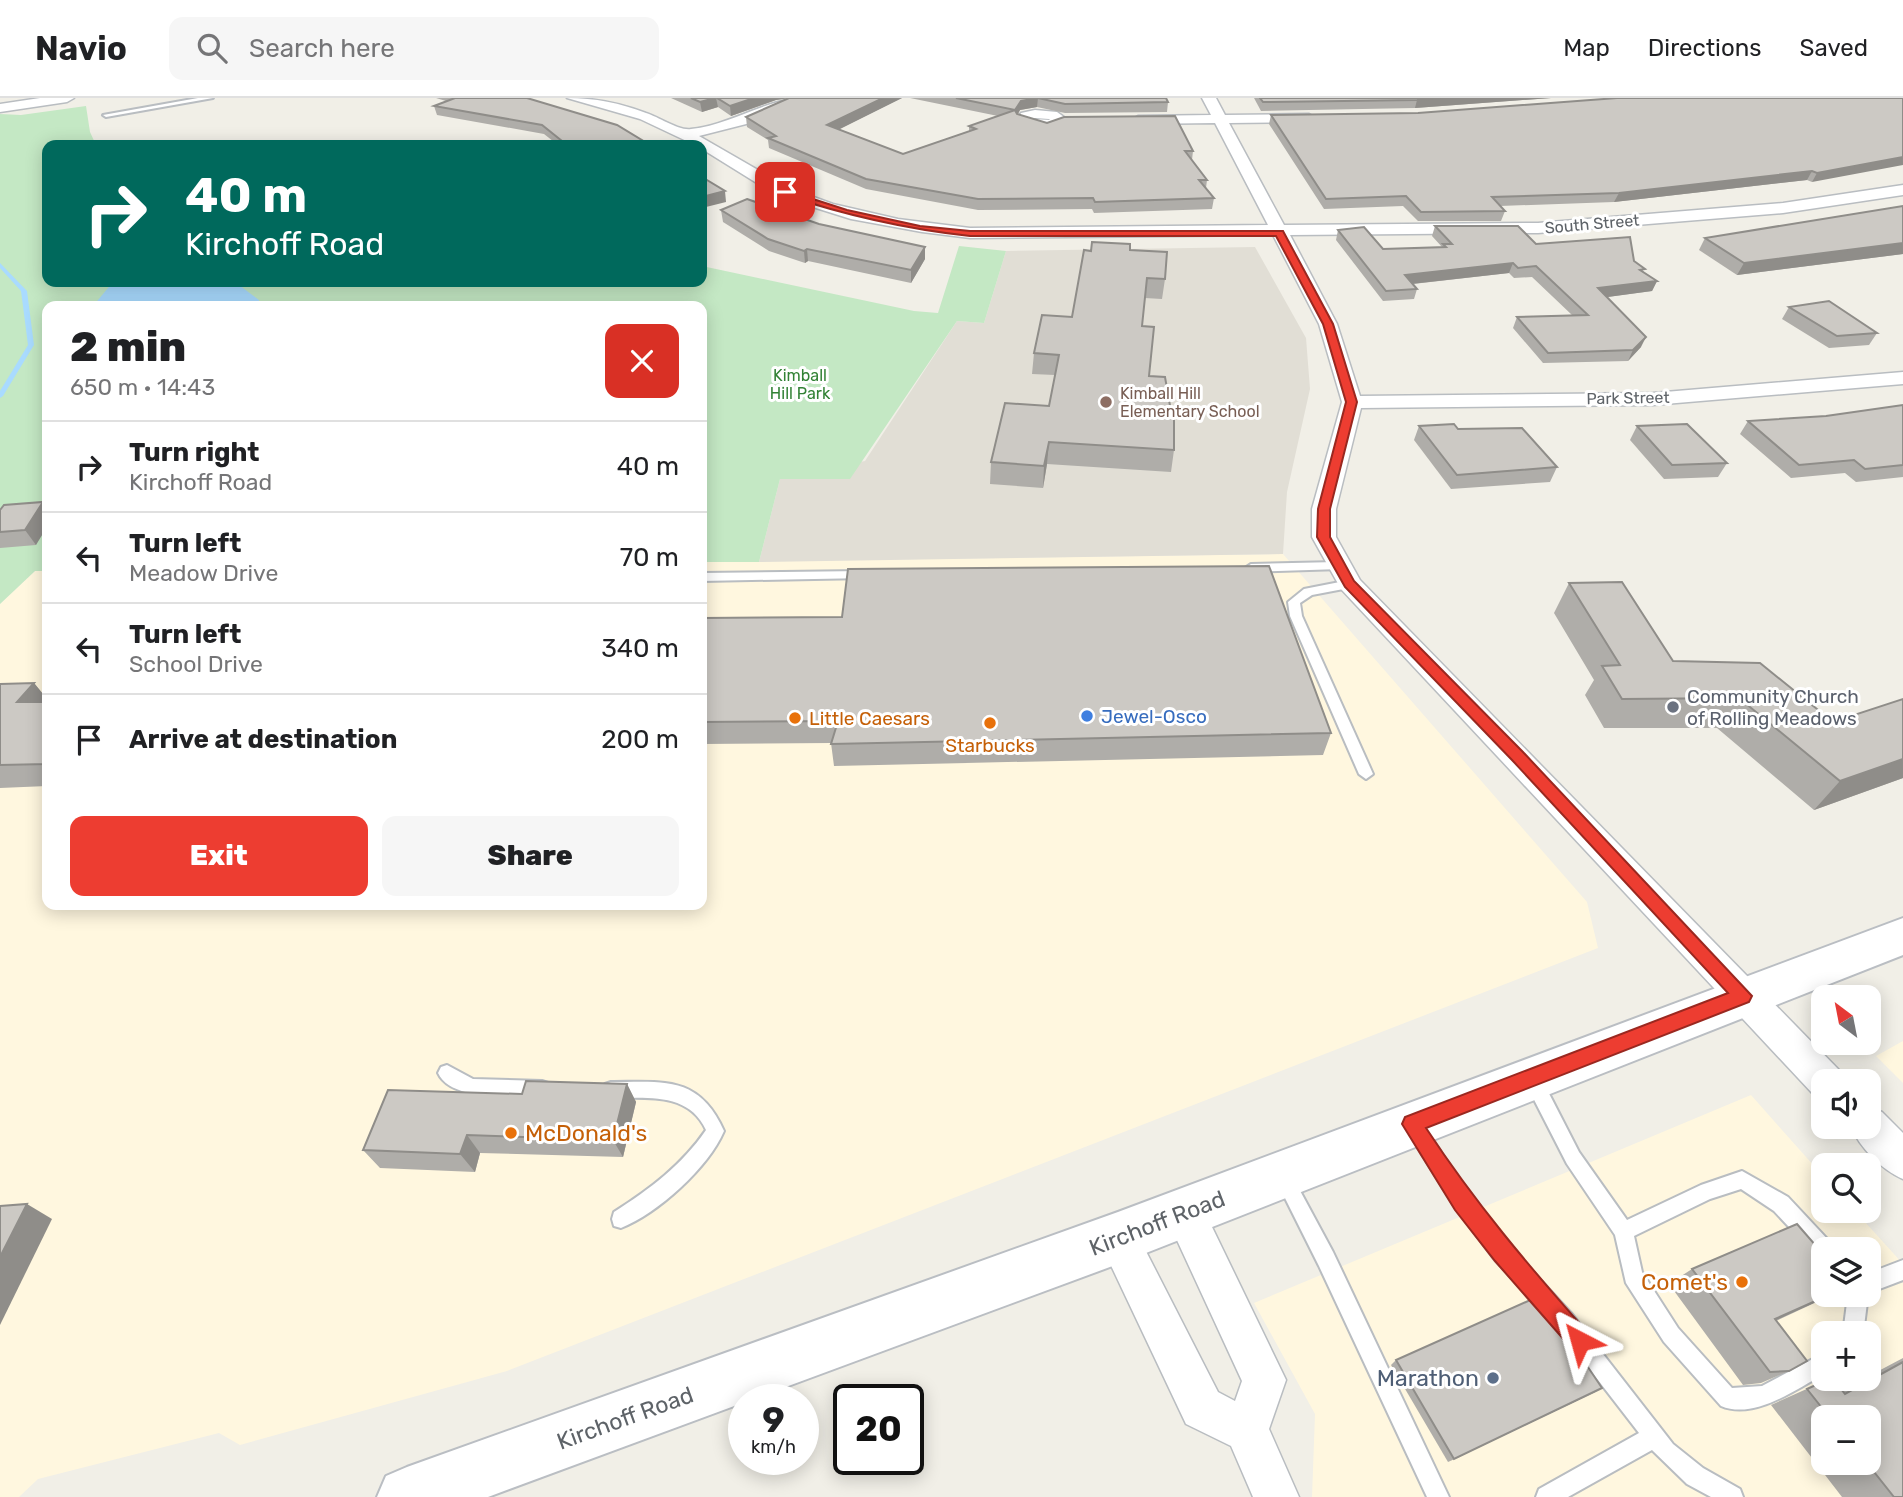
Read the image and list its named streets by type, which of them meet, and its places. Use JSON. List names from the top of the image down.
{
  "streets": {
    "main road": ["Kirchoff Road"],
    "street": ["South Street", "Park Street"]
  },
  "parks": ["Kimball Hill Park"],
  "places": [
    "Kimball Hill Elementary School",
    "Community Church of Rolling Meadows",
    "Jewel-Osco",
    "Little Caesars",
    "Starbucks",
    "McDonald's",
    "Comet's",
    "Marathon"
  ],
  "north": "top left",
  "page": {
    "header": "Navio",
    "search": "Search here",
    "nav": ["Map", "Directions", "Saved"],
    "turn": ["40 m", "Kirchoff Road"],
    "heading": ["2 min", "650 m · 14:43"],
    "list": [
      {
        "name": "Turn right",
        "note": "Kirchoff Road",
        "value": "40 m"
      },
      {
        "name": "Turn left",
        "note": "Meadow Drive",
        "value": "70 m"
      },
      {
        "name": "Turn left",
        "note": "School Drive",
        "value": "340 m"
      },
      {
        "name": "Arrive at destination",
        "value": "200 m"
      }
    ],
    "buttons": ["Exit", "Share"],
    "map_buttons": ["+", "−"],
    "speed": "9 km/h",
    "limit": "20"
  }
}
